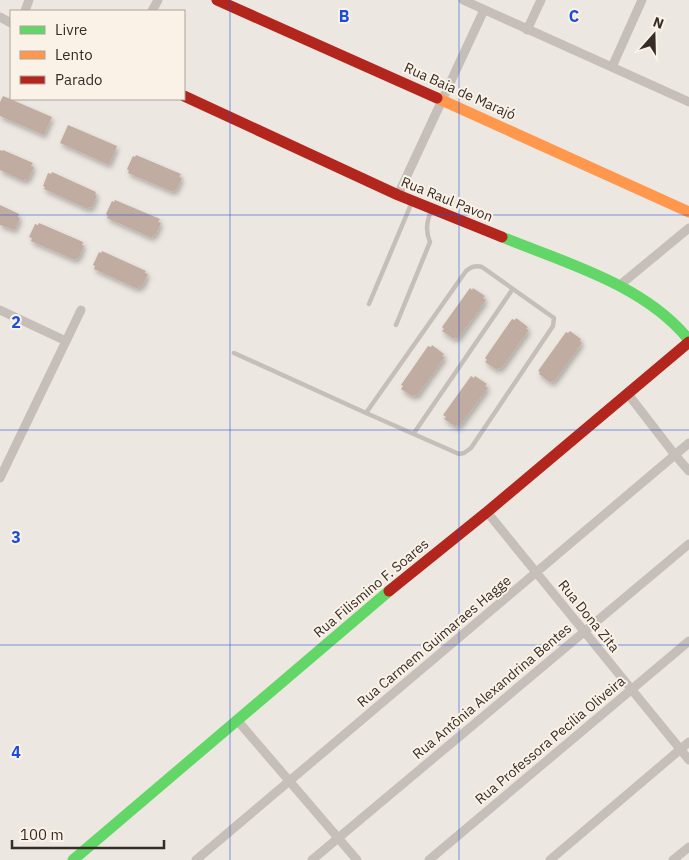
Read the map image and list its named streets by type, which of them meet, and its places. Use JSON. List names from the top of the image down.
{
  "streets": {
    "street": [
      "Rua Baia de Marajó",
      "Rua Raul Pavon",
      "Rua Filismino F. Soares",
      "Rua Dona Zita",
      "Rua Carmem Guimaraes Hagge",
      "Rua Antônia Alexandrina Bentes",
      "Rua Professora Pecília Oliveira"
    ]
  },
  "crossings": [
    ["Rua Raul Pavon", "Rua Filismino F. Soares"],
    ["Rua Filismino F. Soares", "Rua Dona Zita"],
    ["Rua Dona Zita", "Rua Carmem Guimaraes Hagge"],
    ["Rua Dona Zita", "Rua Antônia Alexandrina Bentes"],
    ["Rua Dona Zita", "Rua Professora Pecília Oliveira"]
  ],
  "legend": ["Livre", "Lento", "Parado"],
  "scale_bar": "100 m",
  "north": "top",
  "grid": {
    "columns": ["B", "C"],
    "rows": ["2", "3", "4"]
  }
}
